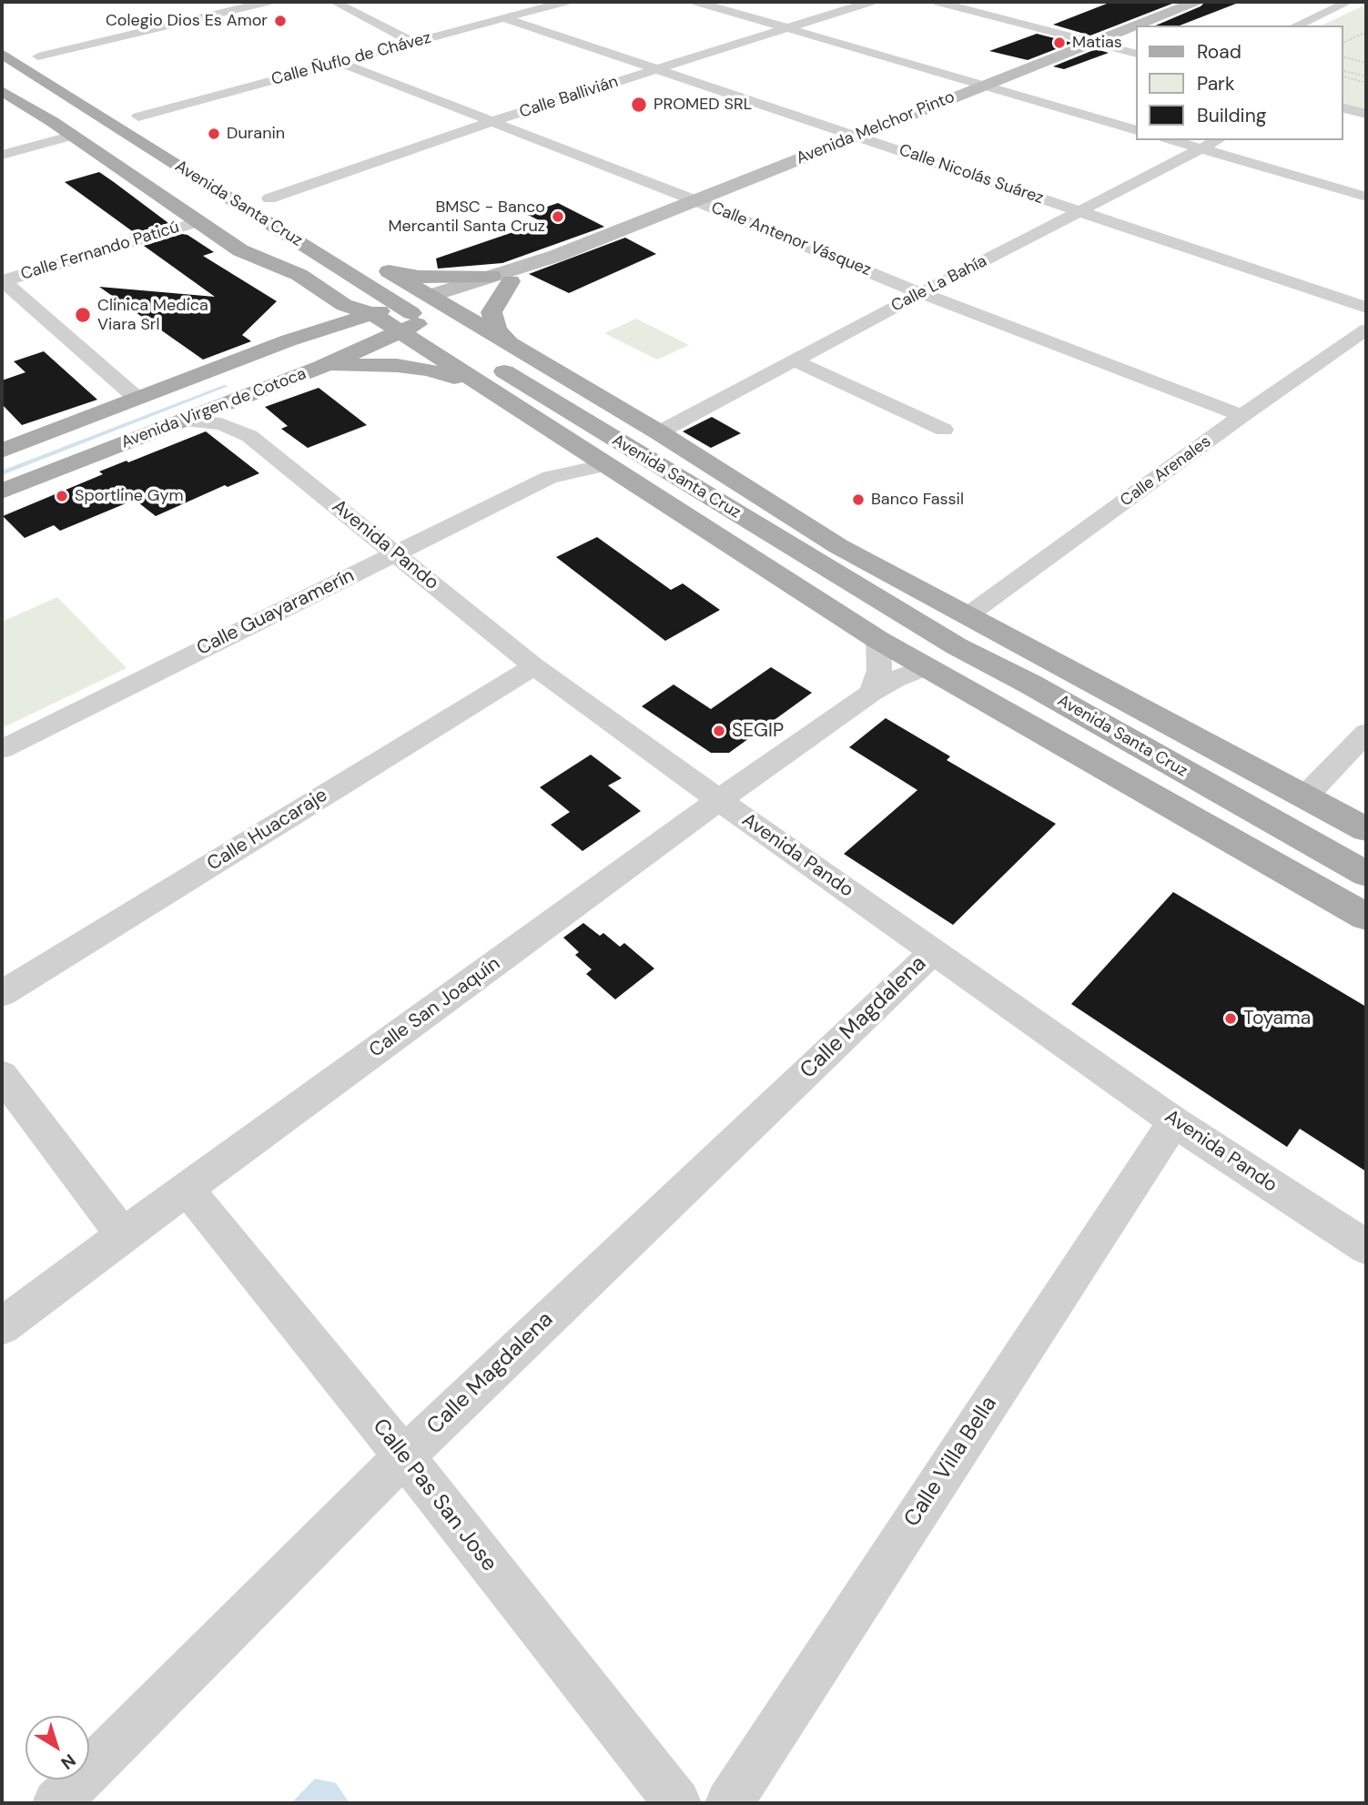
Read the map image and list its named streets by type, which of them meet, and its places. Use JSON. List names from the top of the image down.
{
  "streets": {
    "main road": ["Avenida Melchor Pinto", "Avenida Santa Cruz", "Avenida Virgen de Cotoca"],
    "street": [
      "Calle Ñuflo de Chávez",
      "Calle Ballivián",
      "Calle Nicolás Suárez",
      "Calle Antenor Vásquez",
      "Calle Fernando Paticú",
      "Calle La Bahía",
      "Calle Arenales",
      "Avenida Pando",
      "Calle Guayaramerín",
      "Calle Huacaraje",
      "Calle San Joaquín",
      "Calle Magdalena",
      "Calle Villa Bella",
      "Calle Pas San Jose"
    ]
  },
  "crossings": [
    ["Calle Ñuflo de Chávez", "Calle Nicolás Suárez"],
    ["Calle Ñuflo de Chávez", "Calle Antenor Vásquez"],
    ["Calle Ballivián", "Calle Nicolás Suárez"],
    ["Calle Ballivián", "Avenida Santa Cruz"],
    ["Calle Ballivián", "Calle Antenor Vásquez"],
    ["Avenida Melchor Pinto", "Calle Nicolás Suárez"],
    ["Avenida Melchor Pinto", "Avenida Santa Cruz"],
    ["Avenida Melchor Pinto", "Calle Antenor Vásquez"],
    ["Avenida Melchor Pinto", "Avenida Virgen de Cotoca"],
    ["Calle Nicolás Suárez", "Calle La Bahía"],
    ["Avenida Santa Cruz", "Calle Fernando Paticú"],
    ["Avenida Santa Cruz", "Calle La Bahía"],
    ["Avenida Santa Cruz", "Avenida Virgen de Cotoca"],
    ["Avenida Santa Cruz", "Calle Arenales"],
    ["Avenida Santa Cruz", "Calle Guayaramerín"],
    ["Avenida Santa Cruz", "Calle San Joaquín"],
    ["Calle Antenor Vásquez", "Calle La Bahía"],
    ["Calle Antenor Vásquez", "Calle Arenales"],
    ["Avenida Virgen de Cotoca", "Avenida Pando"],
    ["Avenida Pando", "Calle Guayaramerín"],
    ["Avenida Pando", "Calle Huacaraje"],
    ["Avenida Pando", "Calle San Joaquín"],
    ["Avenida Pando", "Calle Magdalena"],
    ["Avenida Pando", "Calle Villa Bella"],
    ["Calle San Joaquín", "Calle Pas San Jose"],
    ["Calle Magdalena", "Calle Pas San Jose"]
  ],
  "places": [
    "Colegio Dios Es Amor",
    "Matias",
    "PROMED SRL",
    "Duranin",
    "BMSC - Banco Mercantil Santa Cruz",
    "Clinica Medica Viara Srl",
    "Sportline Gym",
    "Banco Fassil",
    "SEGIP",
    "Toyama"
  ],
  "legend": ["Road", "Park", "Building"],
  "north": "bottom right"
}
